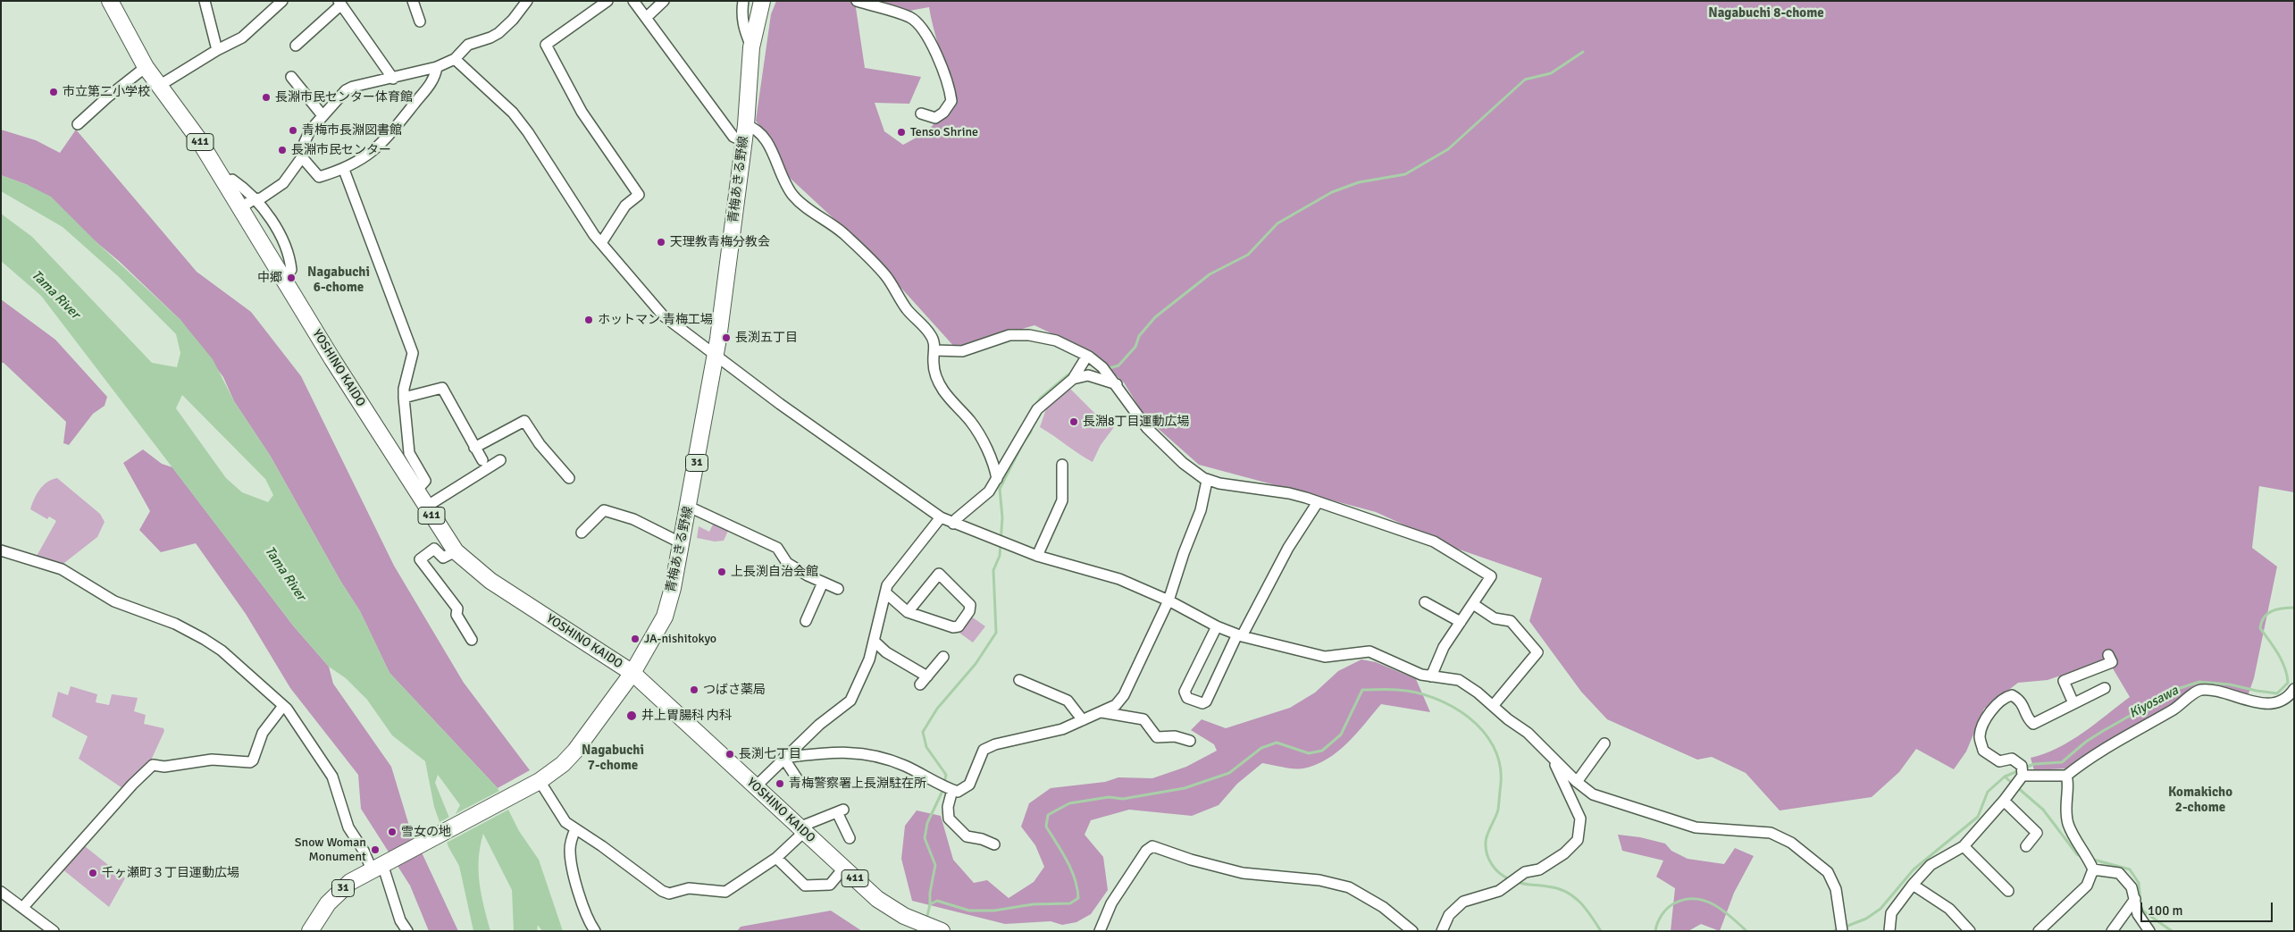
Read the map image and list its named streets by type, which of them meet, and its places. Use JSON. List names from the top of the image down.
{
  "streets": {
    "main road": [
      "411",
      "青梅あきる野線",
      "YOSHINO KAIDO",
      "31"
    ]
  },
  "crossings": [
    ["青梅あきる野線", "YOSHINO KAIDO"]
  ],
  "districts": [
    "Nagabuchi 8-chome",
    "Nagabuchi 6-chome",
    "Nagabuchi 7-chome",
    "Komakicho 2-chome"
  ],
  "water": ["Tama River", "Kiyosawa"],
  "places": [
    "市立第二小学校",
    "長淵市民センター体育館",
    "青梅市長淵図書館",
    "Tenso Shrine",
    "長淵市民センター",
    "天理教青梅分教会",
    "中郷",
    "ホットマン 青梅工場",
    "長渕五丁目",
    "長淵8丁目運動広場",
    "上長渕自治会館",
    "JA-nishitokyo",
    "つばさ薬局",
    "井上胃腸科 内科",
    "長渕七丁目",
    "青梅警察署上長淵駐在所",
    "雪女の地",
    "Snow Woman Monument",
    "千ヶ瀬町３丁目運動広場"
  ],
  "scale_bar": "100 m"
}
